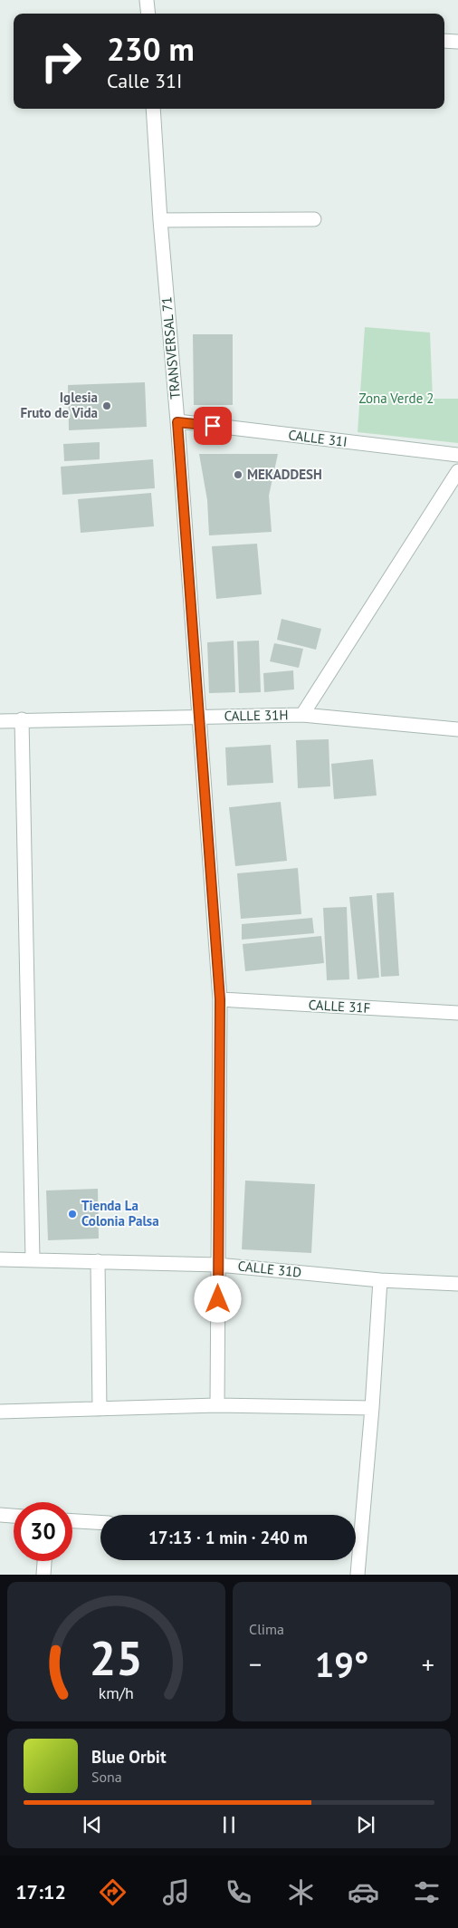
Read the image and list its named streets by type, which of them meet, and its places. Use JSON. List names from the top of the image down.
{
  "streets": {
    "street": [
      "TRANSVERSAL 71",
      "CALLE 31I",
      "CALLE 31H",
      "CALLE 31F",
      "CALLE 31D"
    ]
  },
  "crossings": [
    ["TRANSVERSAL 71", "CALLE 31I"],
    ["TRANSVERSAL 71", "CALLE 31H"],
    ["TRANSVERSAL 71", "CALLE 31F"],
    ["TRANSVERSAL 71", "CALLE 31D"]
  ],
  "parks": ["Zona Verde 2"],
  "places": ["Iglesia Fruto de Vida", "MEKADDESH", "Tienda La Colonia Palsa"],
  "page": {
    "turn": ["230 m", "Calle 31I"],
    "limit": "30",
    "trip": "17:13 · 1 min · 240 m",
    "tile": "Clima",
    "heat": ["−", "19°", "+"],
    "song": ["Blue Orbit", "Sona"],
    "tabs": "17:12",
    "gauge": ["25", "km/h"]
  }
}
